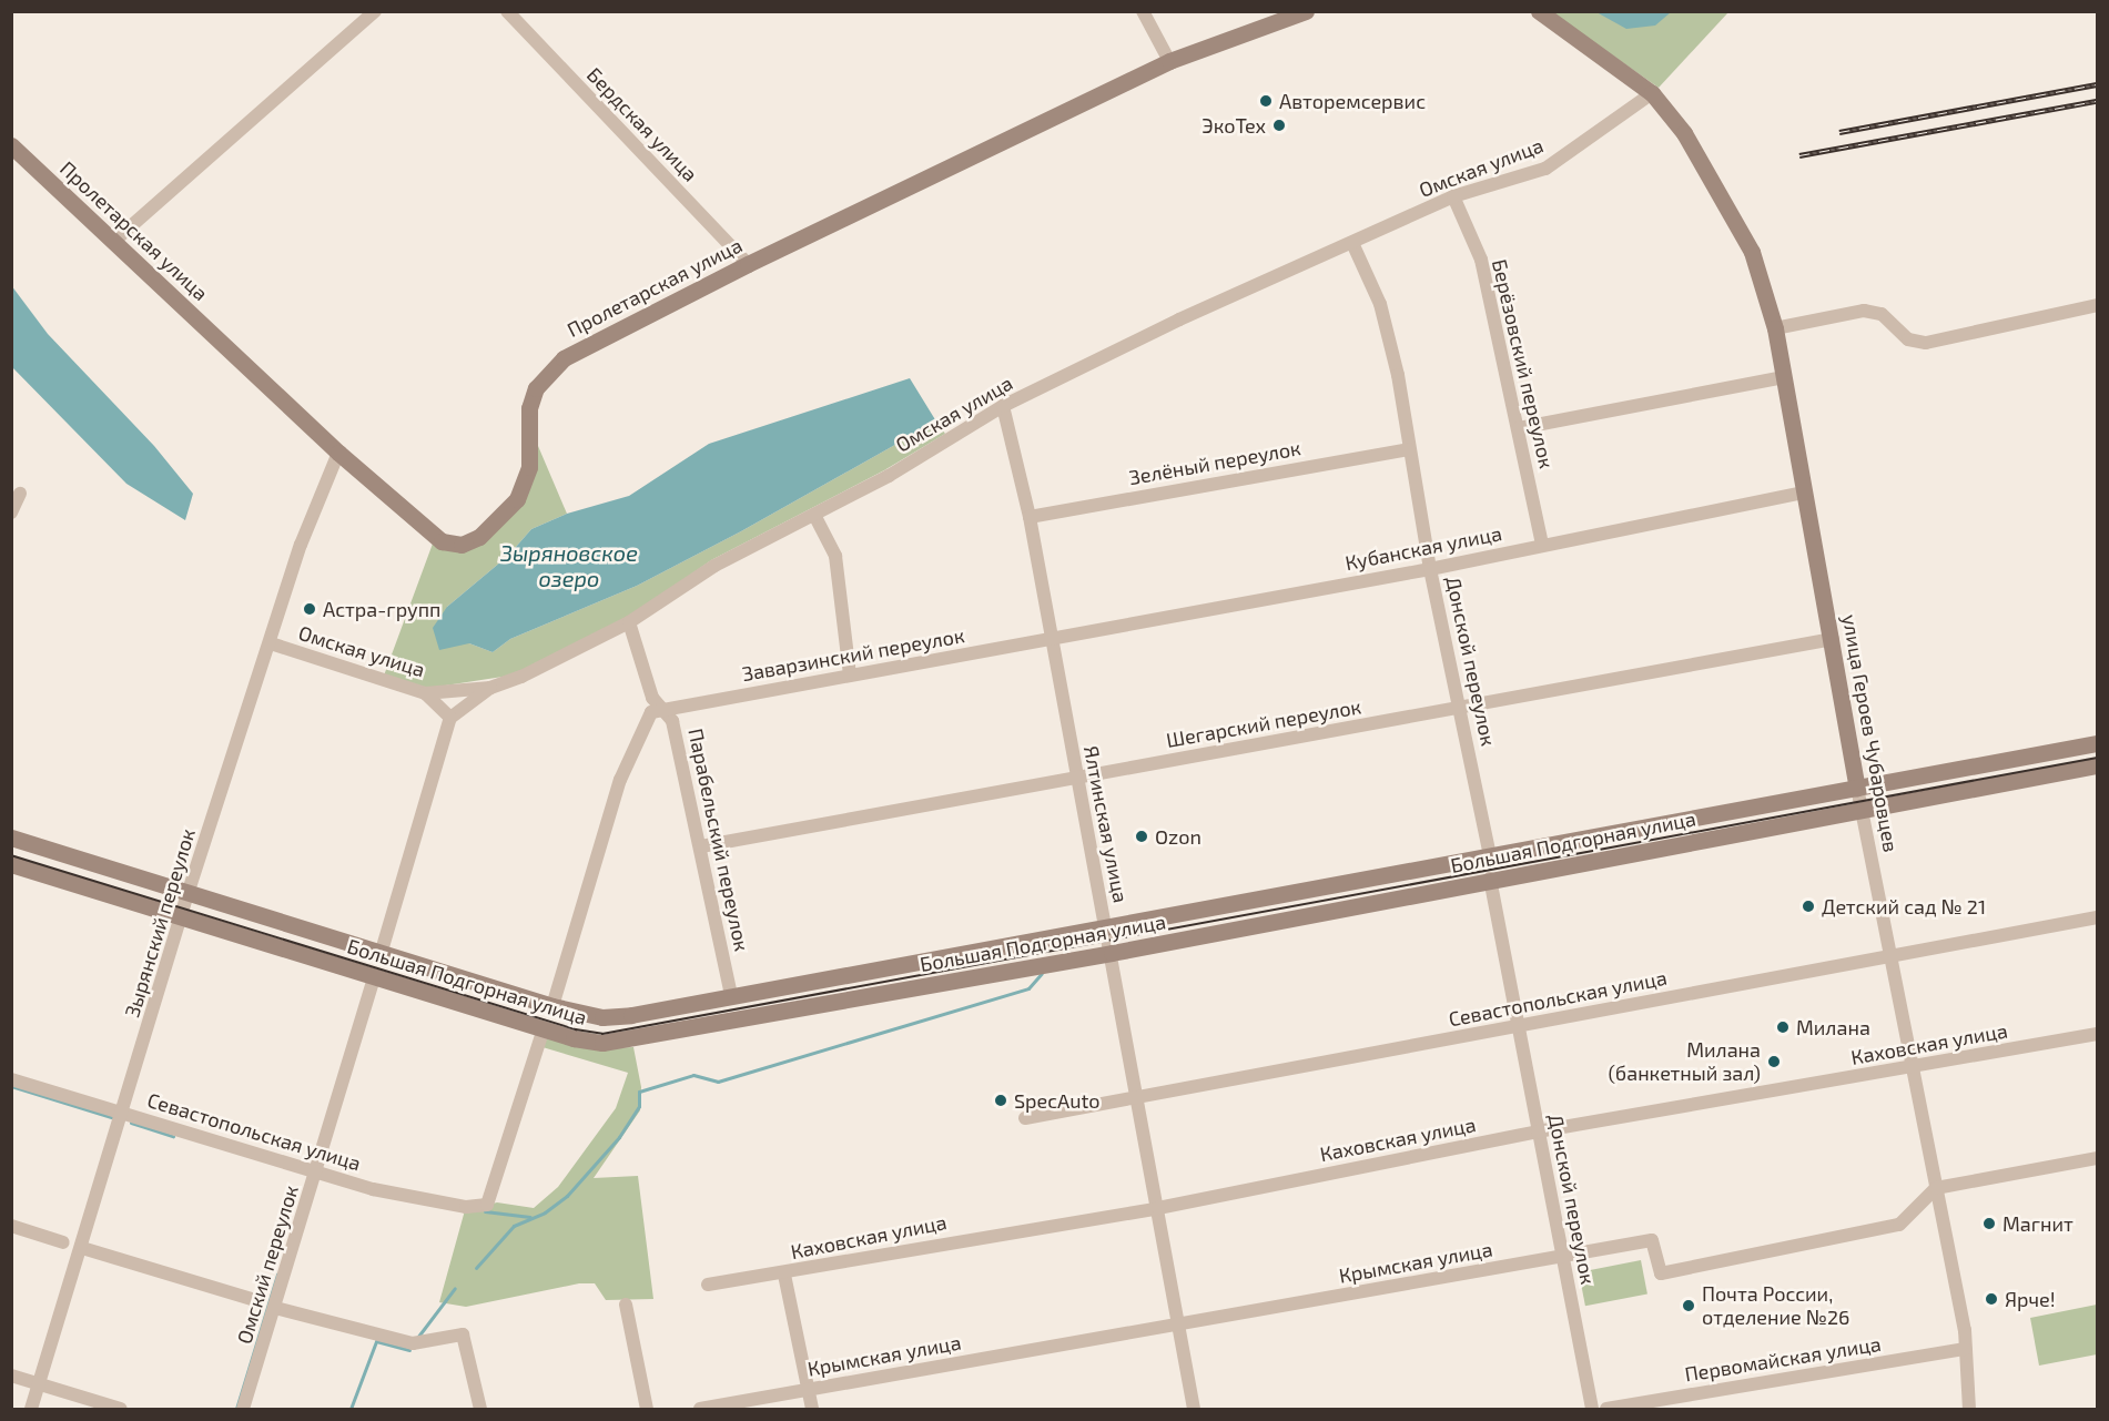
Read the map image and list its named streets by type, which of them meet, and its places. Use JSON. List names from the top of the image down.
{
  "streets": {
    "main road": ["Пролетарская улица", "улица Героев Чубаровцев", "Большая Подгорная улица"],
    "street": [
      "Бердская улица",
      "Омская улица",
      "Берёзовский переулок",
      "Зелёный переулок",
      "Кубанская улица",
      "Заварзинский переулок",
      "Донской переулок",
      "Шегарский переулок",
      "Ялтинская улица",
      "Парабельский переулок",
      "Зырянский переулок",
      "Севастопольская улица",
      "Каховская улица",
      "Крымская улица",
      "Омский переулок",
      "Первомайская улица"
    ]
  },
  "crossings": [
    ["Бердская улица", "Пролетарская улица"],
    ["Омская улица", "Берёзовский переулок"],
    ["Омская улица", "Донской переулок"],
    ["Омская улица", "улица Героев Чубаровцев"],
    ["Омская улица", "Ялтинская улица"],
    ["Омская улица", "Парабельский переулок"],
    ["Омская улица", "Зырянский переулок"],
    ["Пролетарская улица", "Зырянский переулок"],
    ["Берёзовский переулок", "Кубанская улица"],
    ["Зелёный переулок", "Донской переулок"],
    ["Зелёный переулок", "Ялтинская улица"],
    ["Кубанская улица", "Заварзинский переулок"],
    ["Кубанская улица", "Донской переулок"],
    ["Кубанская улица", "улица Героев Чубаровцев"],
    ["Кубанская улица", "Ялтинская улица"],
    ["Заварзинский переулок", "Ялтинская улица"],
    ["Заварзинский переулок", "Парабельский переулок"],
    ["Донской переулок", "Шегарский переулок"],
    ["Донской переулок", "Большая Подгорная улица"],
    ["Донской переулок", "Севастопольская улица"],
    ["Донской переулок", "Каховская улица"],
    ["Донской переулок", "Крымская улица"],
    ["Шегарский переулок", "улица Героев Чубаровцев"],
    ["Шегарский переулок", "Ялтинская улица"],
    ["Шегарский переулок", "Парабельский переулок"],
    ["улица Героев Чубаровцев", "Большая Подгорная улица"],
    ["улица Героев Чубаровцев", "Севастопольская улица"],
    ["улица Героев Чубаровцев", "Каховская улица"],
    ["улица Героев Чубаровцев", "Крымская улица"],
    ["улица Героев Чубаровцев", "Первомайская улица"],
    ["Ялтинская улица", "Большая Подгорная улица"],
    ["Ялтинская улица", "Севастопольская улица"],
    ["Ялтинская улица", "Каховская улица"],
    ["Ялтинская улица", "Крымская улица"],
    ["Парабельский переулок", "Большая Подгорная улица"],
    ["Большая Подгорная улица", "Зырянский переулок"],
    ["Большая Подгорная улица", "Севастопольская улица"],
    ["Большая Подгорная улица", "Омский переулок"],
    ["Зырянский переулок", "Севастопольская улица"],
    ["Севастопольская улица", "Омский переулок"]
  ],
  "water": ["Зыряновское озеро"],
  "places": [
    "Авторемсервис",
    "ЭкоТех",
    "Астра-групп",
    "Ozon",
    "Детский сад № 21",
    "Милана",
    "Милана (банкетный зал)",
    "SpecAuto",
    "Магнит",
    "Ярче!",
    "Почта России, отделение №26"
  ]
}
